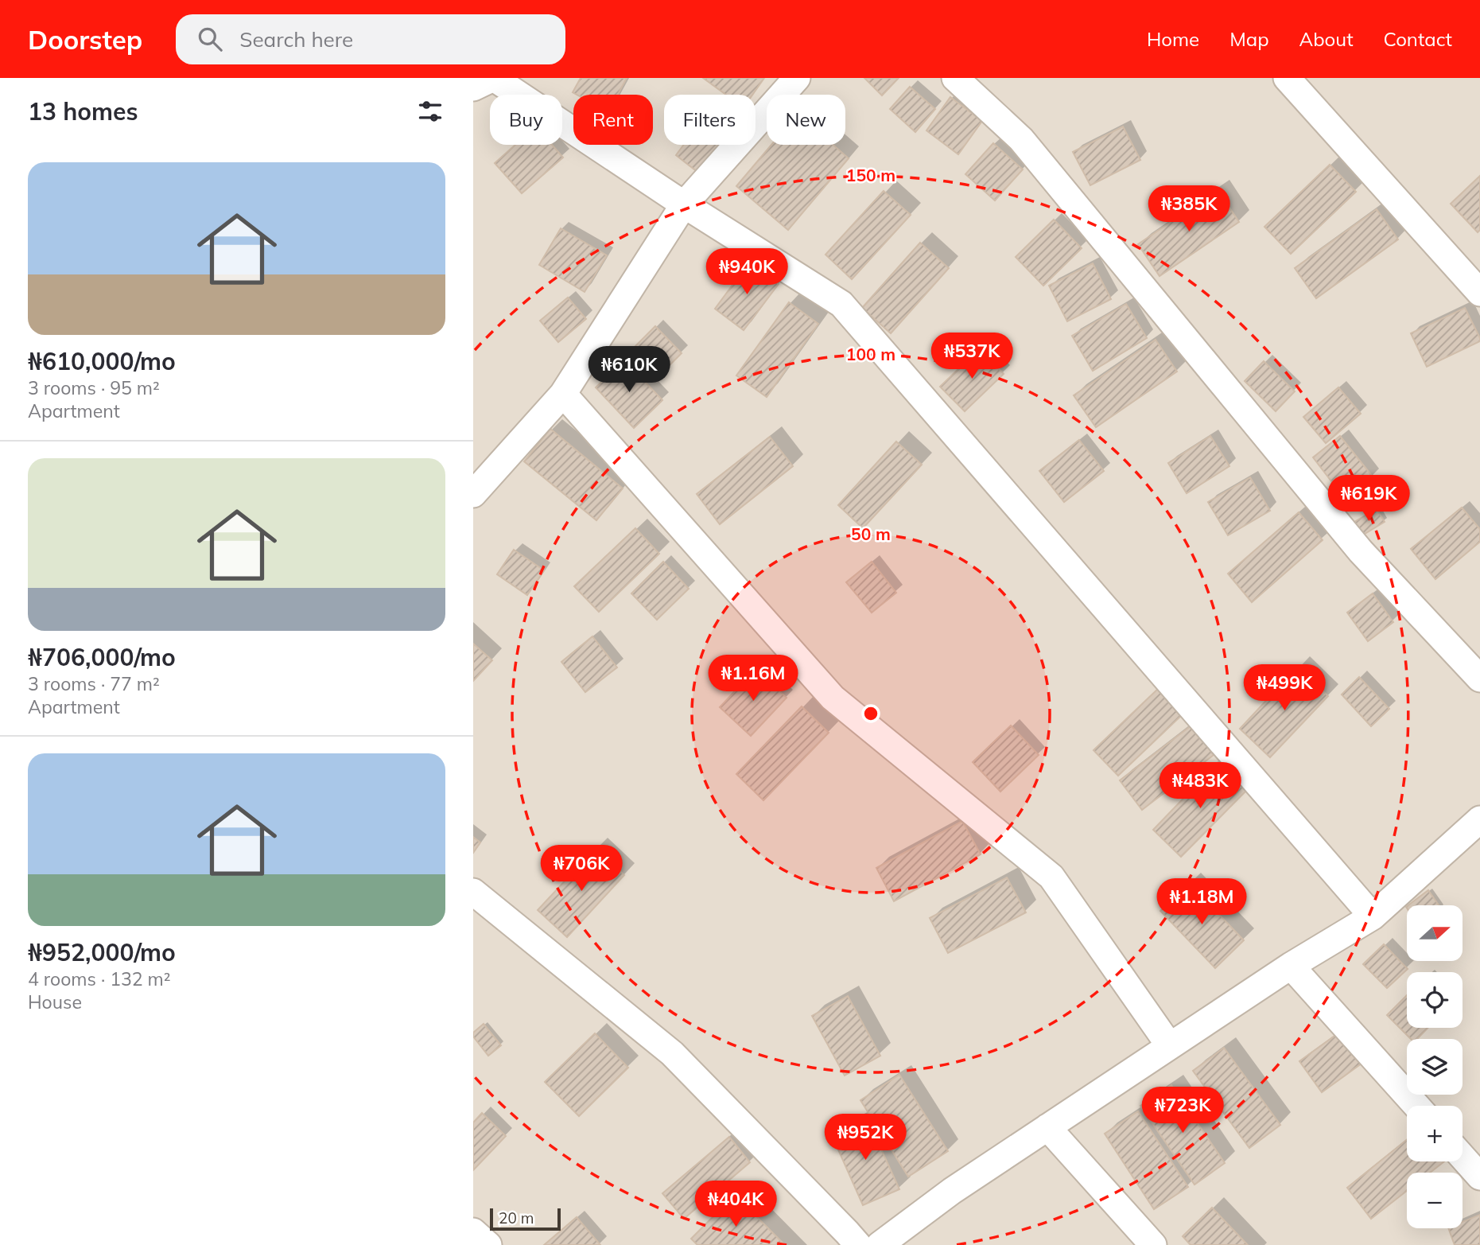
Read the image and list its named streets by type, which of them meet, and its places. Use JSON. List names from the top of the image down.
{
  "scale_bar": "20 m",
  "north": "right",
  "page": {
    "header": "Doorstep",
    "search": "Search here",
    "nav": [
      "Home",
      "Map",
      "About",
      "Contact"
    ],
    "heading": "13 homes",
    "chip": [
      "Buy",
      "Rent",
      "Filters",
      "New"
    ],
    "list": [
      {
        "name": "₦610,000/mo",
        "note": "3 rooms · 95 m² · Apartment"
      },
      {
        "name": "₦706,000/mo",
        "note": "3 rooms · 77 m² · Apartment"
      },
      {
        "name": "₦952,000/mo",
        "note": "4 rooms · 132 m² · House"
      }
    ],
    "price": [
      "₦385K",
      "₦940K",
      "₦537K",
      "₦610K",
      "₦619K",
      "₦1.16M",
      "₦499K",
      "₦483K",
      "₦706K",
      "₦1.18M",
      "₦723K",
      "₦952K",
      "₦404K"
    ],
    "map_buttons": ["+", "−"],
    "scale": "20 m"
  },
  "rings": ["150 m", "100 m", "50 m"]
}
